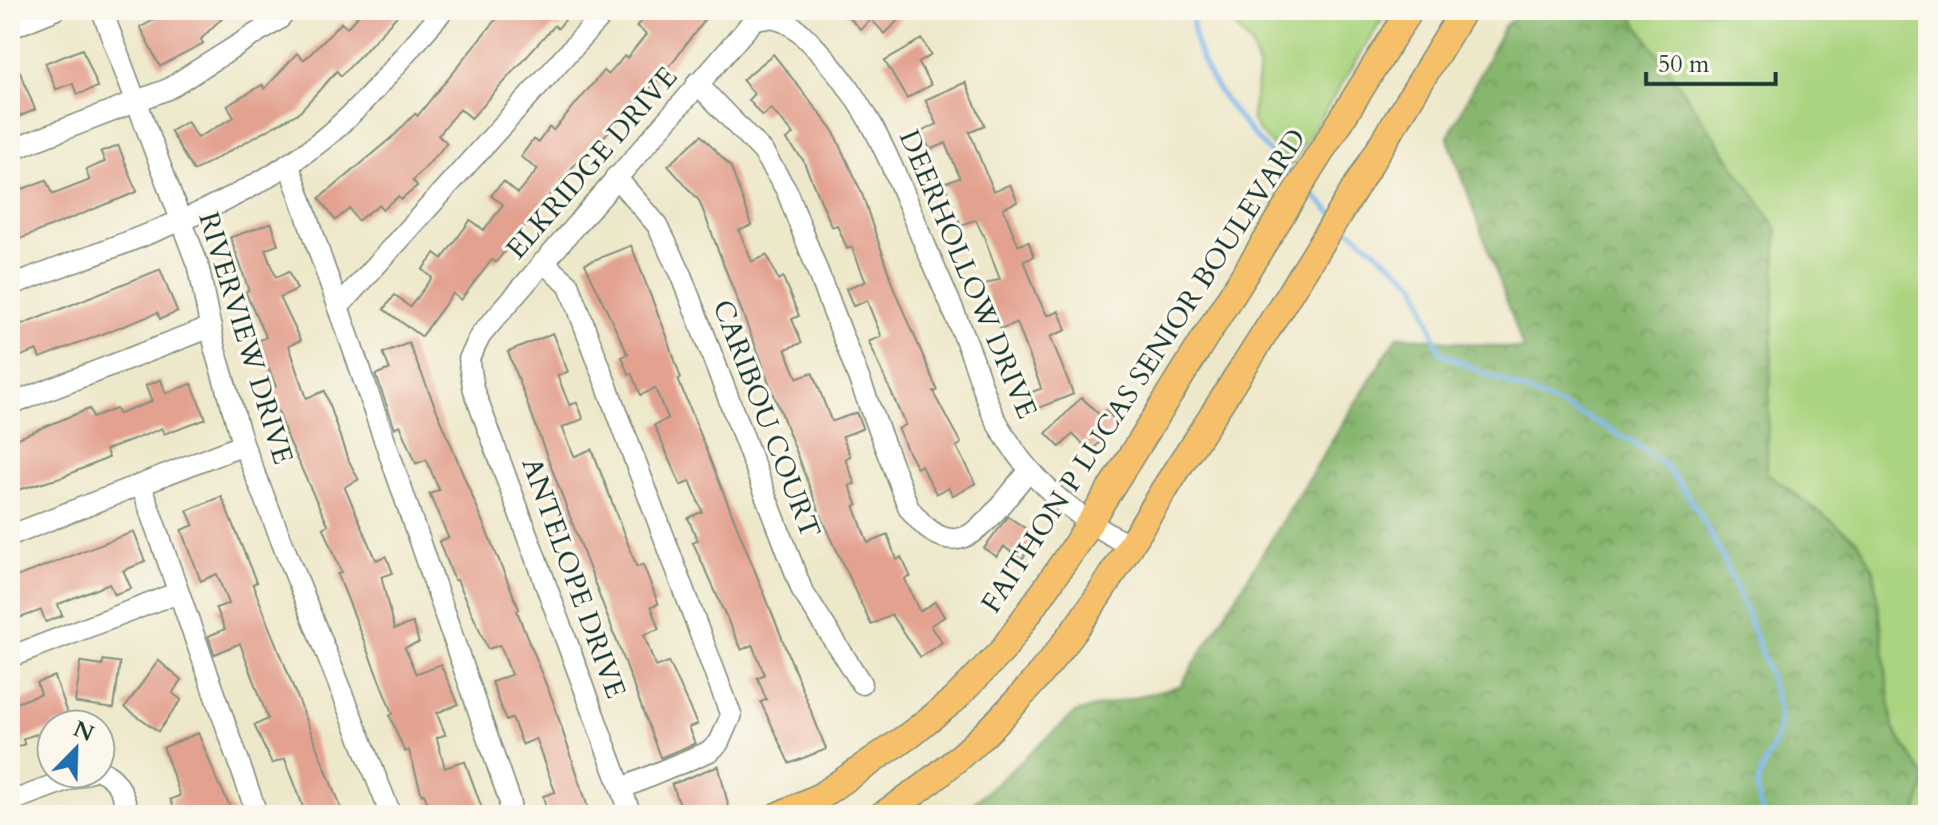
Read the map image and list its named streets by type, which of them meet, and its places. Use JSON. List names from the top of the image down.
{
  "streets": {
    "main road": ["FAITHON P LUCAS SENIOR BOULEVARD"],
    "street": [
      "ELKRIDGE DRIVE",
      "DEERHOLLOW DRIVE",
      "RIVERVIEW DRIVE",
      "CARIBOU COURT",
      "ANTELOPE DRIVE"
    ]
  },
  "crossings": [
    ["ELKRIDGE DRIVE", "DEERHOLLOW DRIVE"],
    ["ELKRIDGE DRIVE", "CARIBOU COURT"],
    ["ELKRIDGE DRIVE", "ANTELOPE DRIVE"],
    ["DEERHOLLOW DRIVE", "FAITHON P LUCAS SENIOR BOULEVARD"]
  ],
  "scale_bar": "50 m",
  "north": "top right"
}
